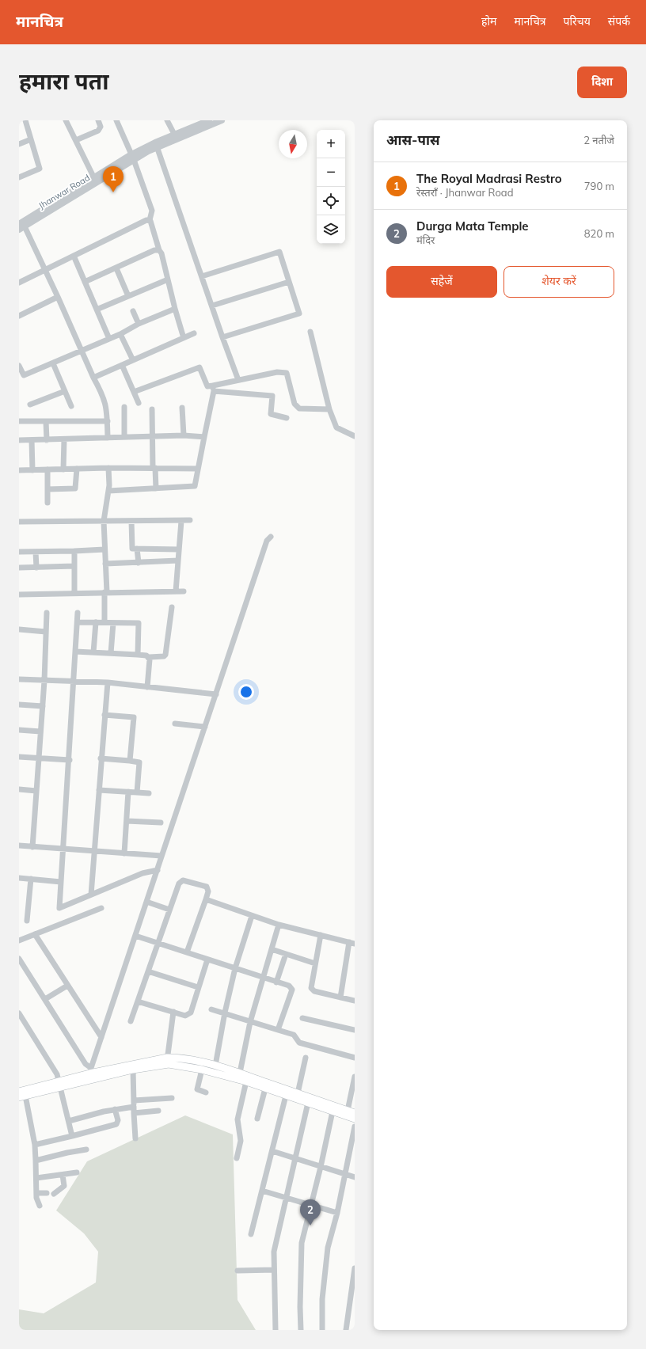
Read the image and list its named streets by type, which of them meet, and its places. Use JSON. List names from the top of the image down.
{
  "streets": {
    "street": ["Jhanwar Road"]
  },
  "north": "bottom",
  "page": {
    "header": "मानचित्र",
    "nav": [
      "होम",
      "मानचित्र",
      "परिचय",
      "संपर्क"
    ],
    "buttons": [
      "दिशा",
      ["सहेजें", "शेयर करें"]
    ],
    "title": "हमारा पता",
    "heading": ["आस-पास", "2 नतीजे"],
    "map_buttons": ["+", "−"],
    "list": [
      {
        "mark": "1",
        "name": "The Royal Madrasi Restro",
        "note": "रेस्तराँ · Jhanwar Road",
        "value": "790 m"
      },
      {
        "mark": "2",
        "name": "Durga Mata Temple",
        "note": "मंदिर",
        "value": "820 m"
      }
    ],
    "pins": ["1", "2"]
  }
}
